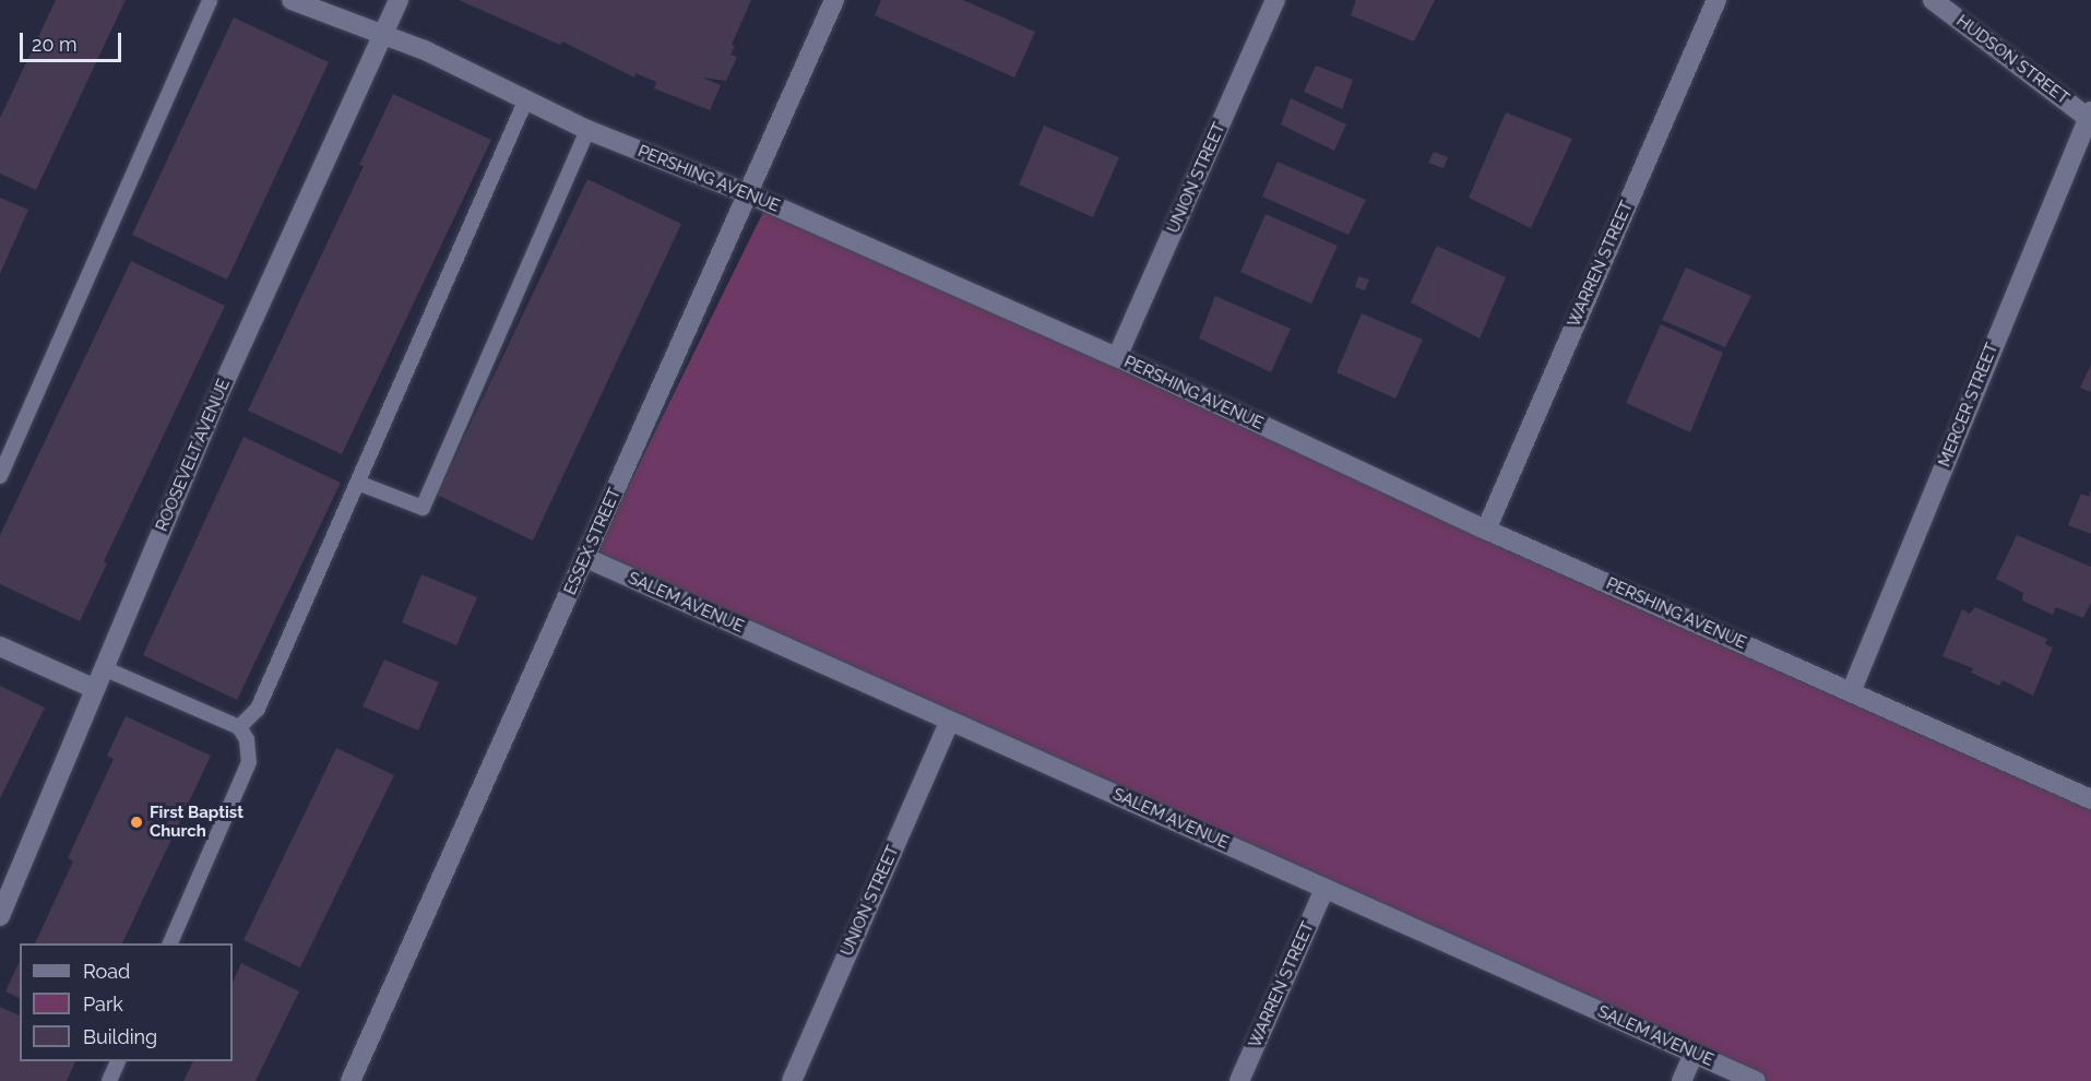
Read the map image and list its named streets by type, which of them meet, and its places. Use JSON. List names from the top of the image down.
{
  "streets": {
    "street": [
      "HUDSON STREET",
      "UNION STREET",
      "PERSHING AVENUE",
      "WARREN STREET",
      "MERCER STREET",
      "ROOSEVELT AVENUE",
      "ESSEX STREET",
      "SALEM AVENUE"
    ]
  },
  "crossings": [
    ["HUDSON STREET", "MERCER STREET"],
    ["UNION STREET", "PERSHING AVENUE"],
    ["UNION STREET", "SALEM AVENUE"],
    ["PERSHING AVENUE", "WARREN STREET"],
    ["PERSHING AVENUE", "MERCER STREET"],
    ["PERSHING AVENUE", "ROOSEVELT AVENUE"],
    ["PERSHING AVENUE", "ESSEX STREET"],
    ["WARREN STREET", "SALEM AVENUE"],
    ["ESSEX STREET", "SALEM AVENUE"]
  ],
  "places": ["First Baptist Church"],
  "legend": ["Road", "Park", "Building"],
  "scale_bar": "20 m"
}
